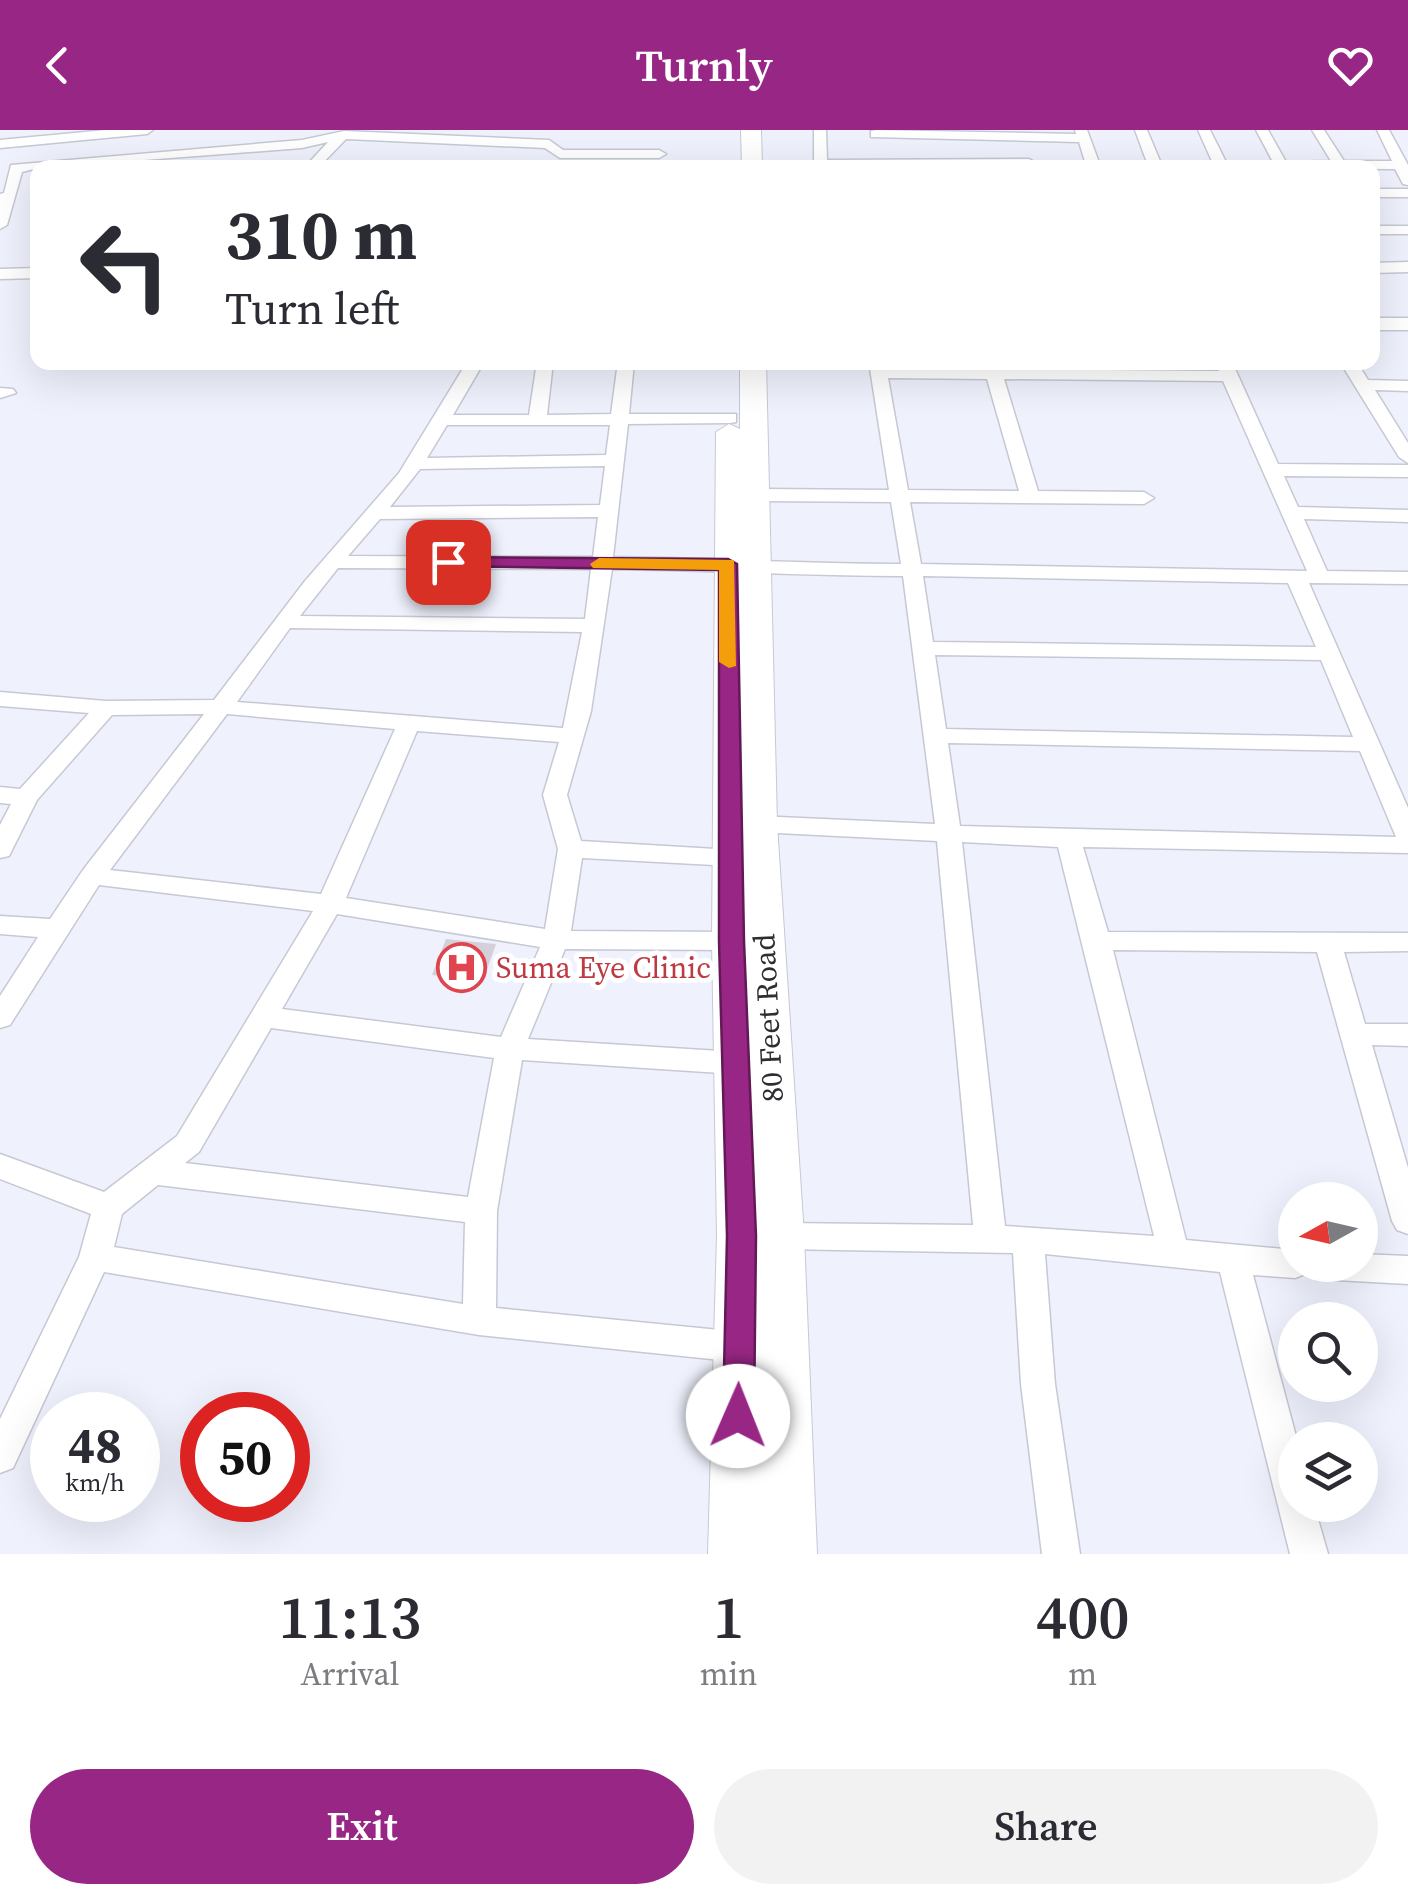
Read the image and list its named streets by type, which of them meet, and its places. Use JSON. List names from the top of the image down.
{
  "streets": {
    "main road": ["80 Feet Road"]
  },
  "places": {
    "hospital": ["Suma Eye Clinic"]
  },
  "north": "left",
  "page": {
    "header": "Turnly",
    "turn": ["310 m", "Turn left"],
    "speed": "48 km/h",
    "limit": "50",
    "eta": [
      "11:13",
      "Arrival",
      "1",
      "min",
      "400",
      "m"
    ],
    "buttons": ["Exit", "Share"]
  }
}
